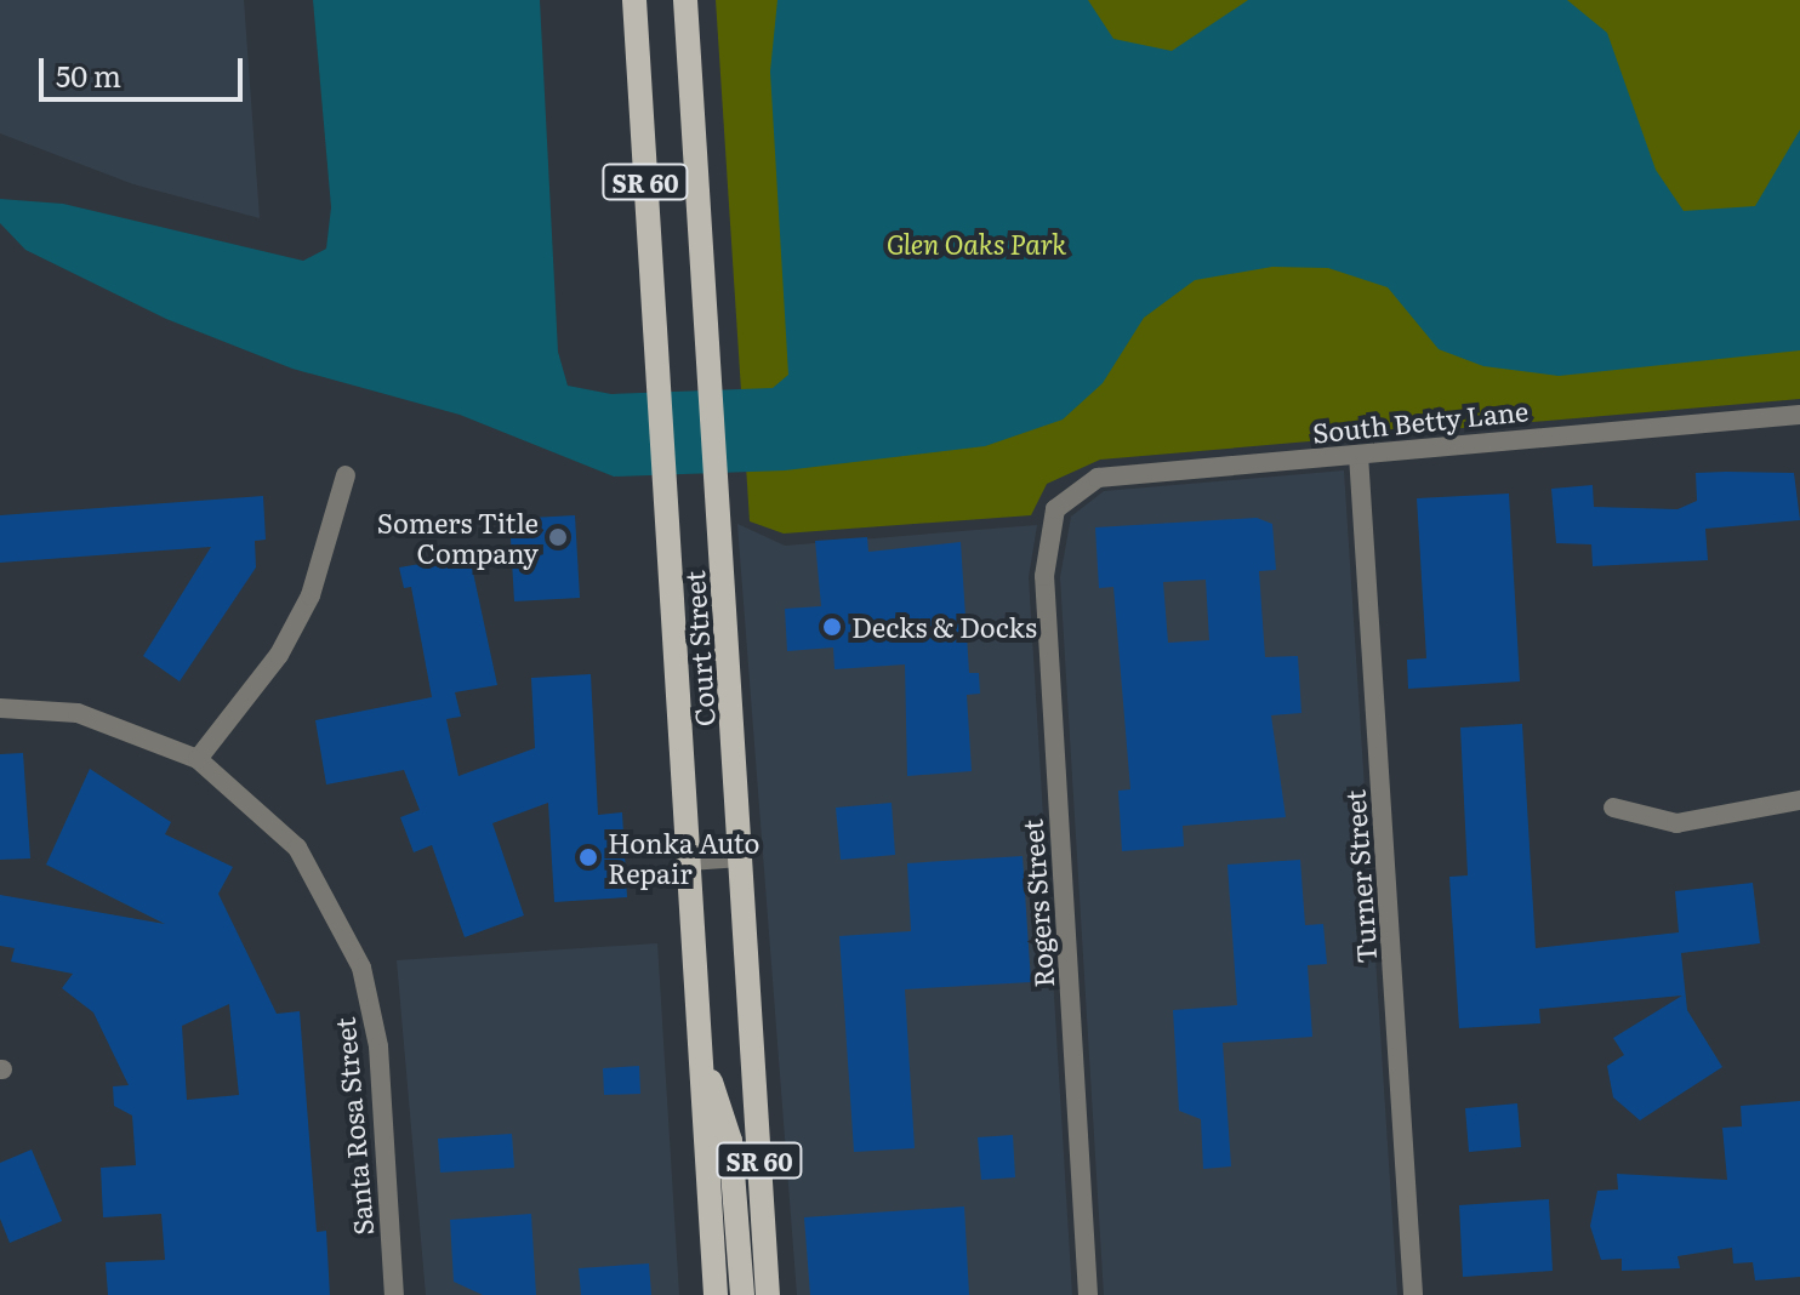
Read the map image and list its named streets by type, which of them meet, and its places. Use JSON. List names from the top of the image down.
{
  "streets": {
    "main road": ["SR 60", "Court Street"],
    "street": [
      "South Betty Lane",
      "Turner Street",
      "Rogers Street",
      "Santa Rosa Street"
    ]
  },
  "crossings": [
    ["South Betty Lane", "Turner Street"],
    ["South Betty Lane", "Rogers Street"]
  ],
  "parks": ["Glen Oaks Park"],
  "places": ["Somers Title Company", "Decks & Docks", "Honka Auto Repair"],
  "scale_bar": "50 m"
}
